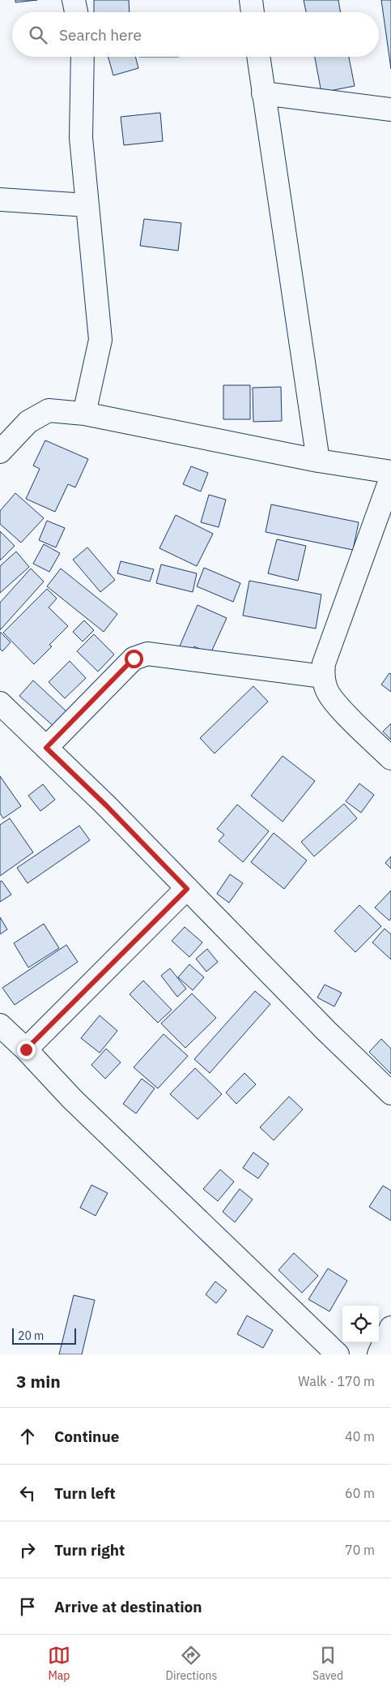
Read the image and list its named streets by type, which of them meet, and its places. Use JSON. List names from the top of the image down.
{
  "scale_bar": "20 m",
  "page": {
    "search": "Search here",
    "scale": "20 m",
    "heading": ["3 min", "Walk · 170 m"],
    "list": [
      ["Continue", "40 m"],
      ["Turn left", "60 m"],
      ["Turn right", "70 m"],
      "Arrive at destination"
    ],
    "nav": ["Map", "Directions", "Saved"]
  }
}
